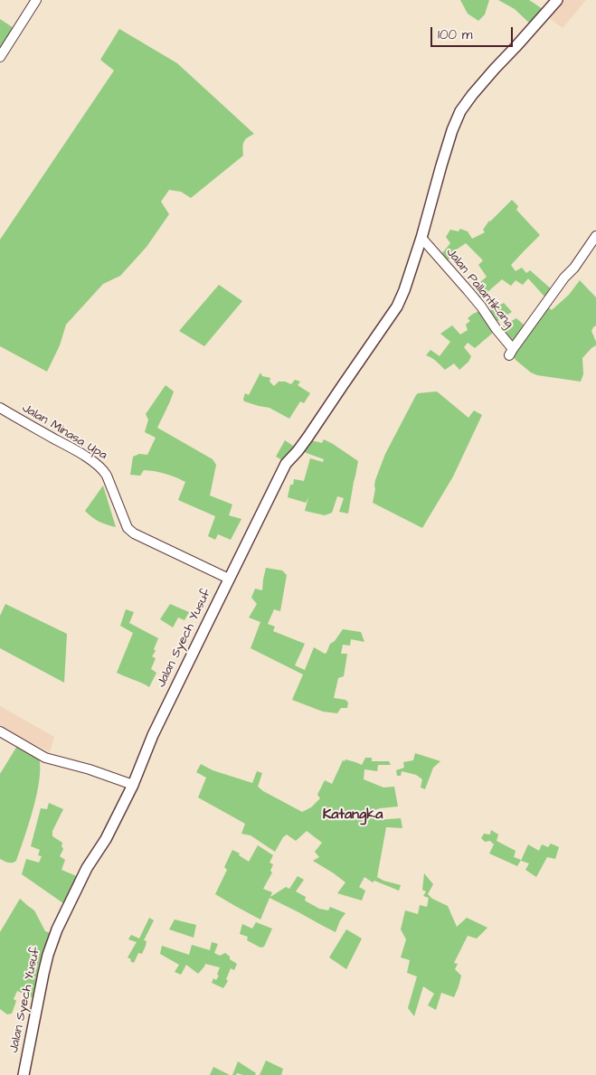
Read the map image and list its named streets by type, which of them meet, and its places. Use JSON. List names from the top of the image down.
{
  "streets": {
    "main road": ["Jalan Syech Yusuf"],
    "street": ["Jalan Pallantikang", "Jalan Minasa Upa"]
  },
  "crossings": [
    ["Jalan Pallantikang", "Jalan Syech Yusuf"],
    ["Jalan Minasa Upa", "Jalan Syech Yusuf"]
  ],
  "districts": ["Katangka"],
  "scale_bar": "100 m"
}
